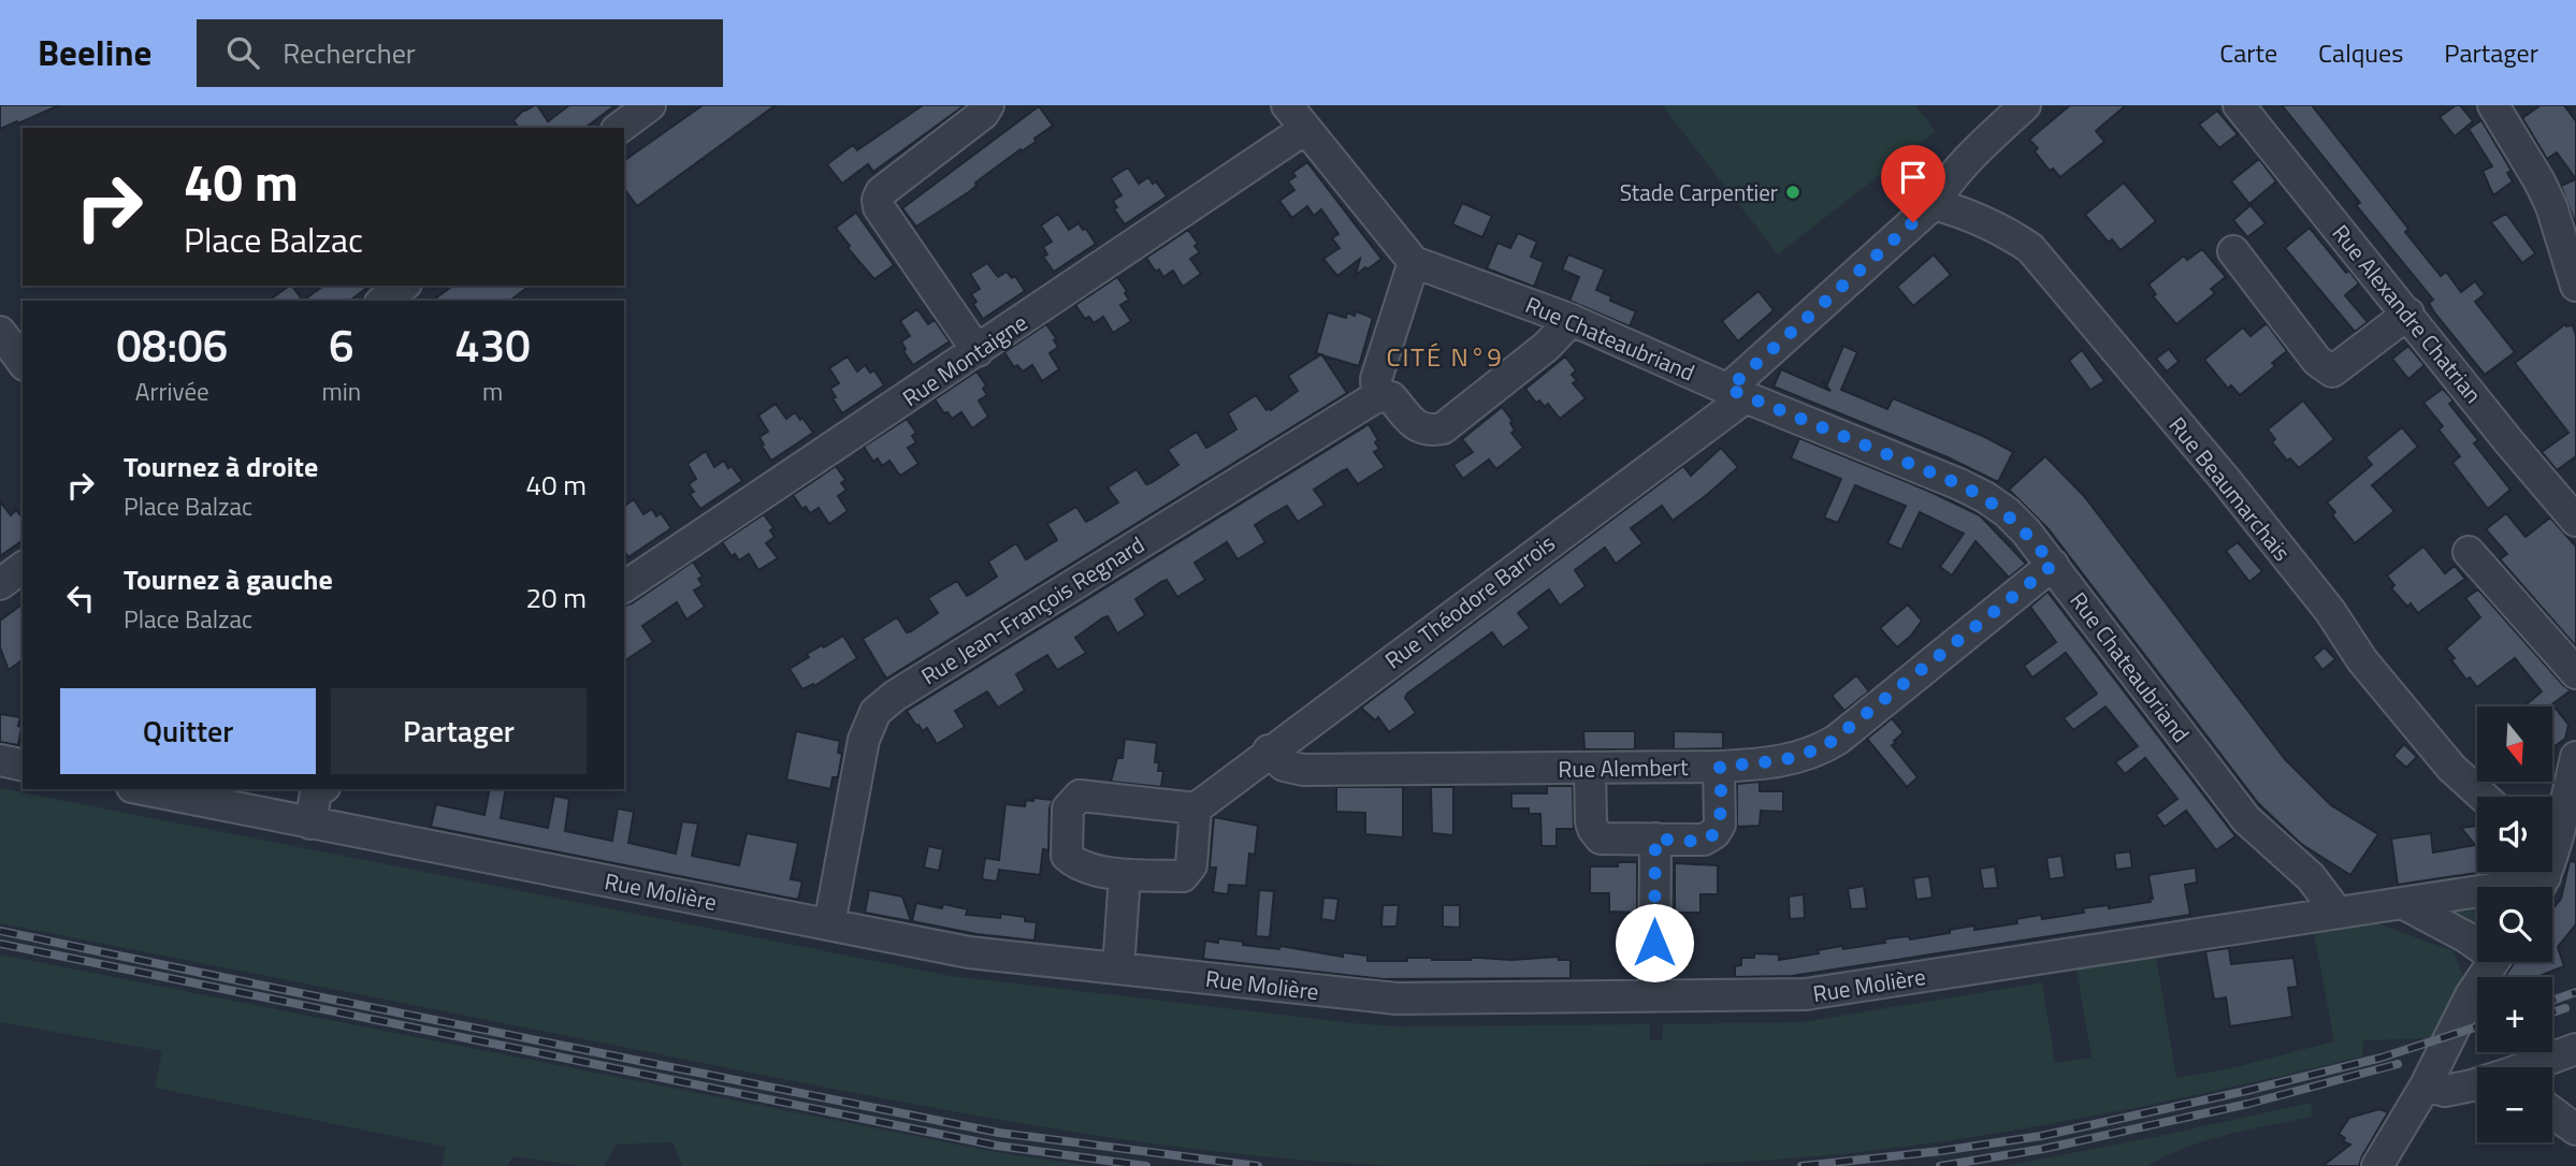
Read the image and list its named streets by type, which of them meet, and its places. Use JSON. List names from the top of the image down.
{
  "streets": {
    "street": [
      "Rue Alexandre Chatrian",
      "Rue Chateaubriand",
      "Rue Montaigne",
      "Rue Beaumarchais",
      "Rue Théodore Barrois",
      "Rue Jean-François Regnard",
      "Rue Alembert",
      "Rue Molière"
    ]
  },
  "crossings": [
    ["Rue Chateaubriand", "Rue Théodore Barrois"],
    ["Rue Chateaubriand", "Rue Alembert"],
    ["Rue Chateaubriand", "Rue Molière"],
    ["Rue Beaumarchais", "Rue Théodore Barrois"],
    ["Rue Théodore Barrois", "Rue Alembert"],
    ["Rue Jean-François Regnard", "Rue Molière"]
  ],
  "districts": ["CITÉ N°9"],
  "places": ["Stade Carpentier"],
  "north": "bottom",
  "page": {
    "header": "Beeline",
    "search": "Rechercher",
    "nav": ["Carte", "Calques", "Partager"],
    "turn": ["40 m", "Place Balzac"],
    "eta": [
      "08:06",
      "Arrivée",
      "6",
      "min",
      "430",
      "m"
    ],
    "list": [
      {
        "name": "Tournez à droite",
        "note": "Place Balzac",
        "value": "40 m"
      },
      {
        "name": "Tournez à gauche",
        "note": "Place Balzac",
        "value": "20 m"
      }
    ],
    "buttons": ["Quitter", "Partager"],
    "map_buttons": ["+", "−"]
  }
}
